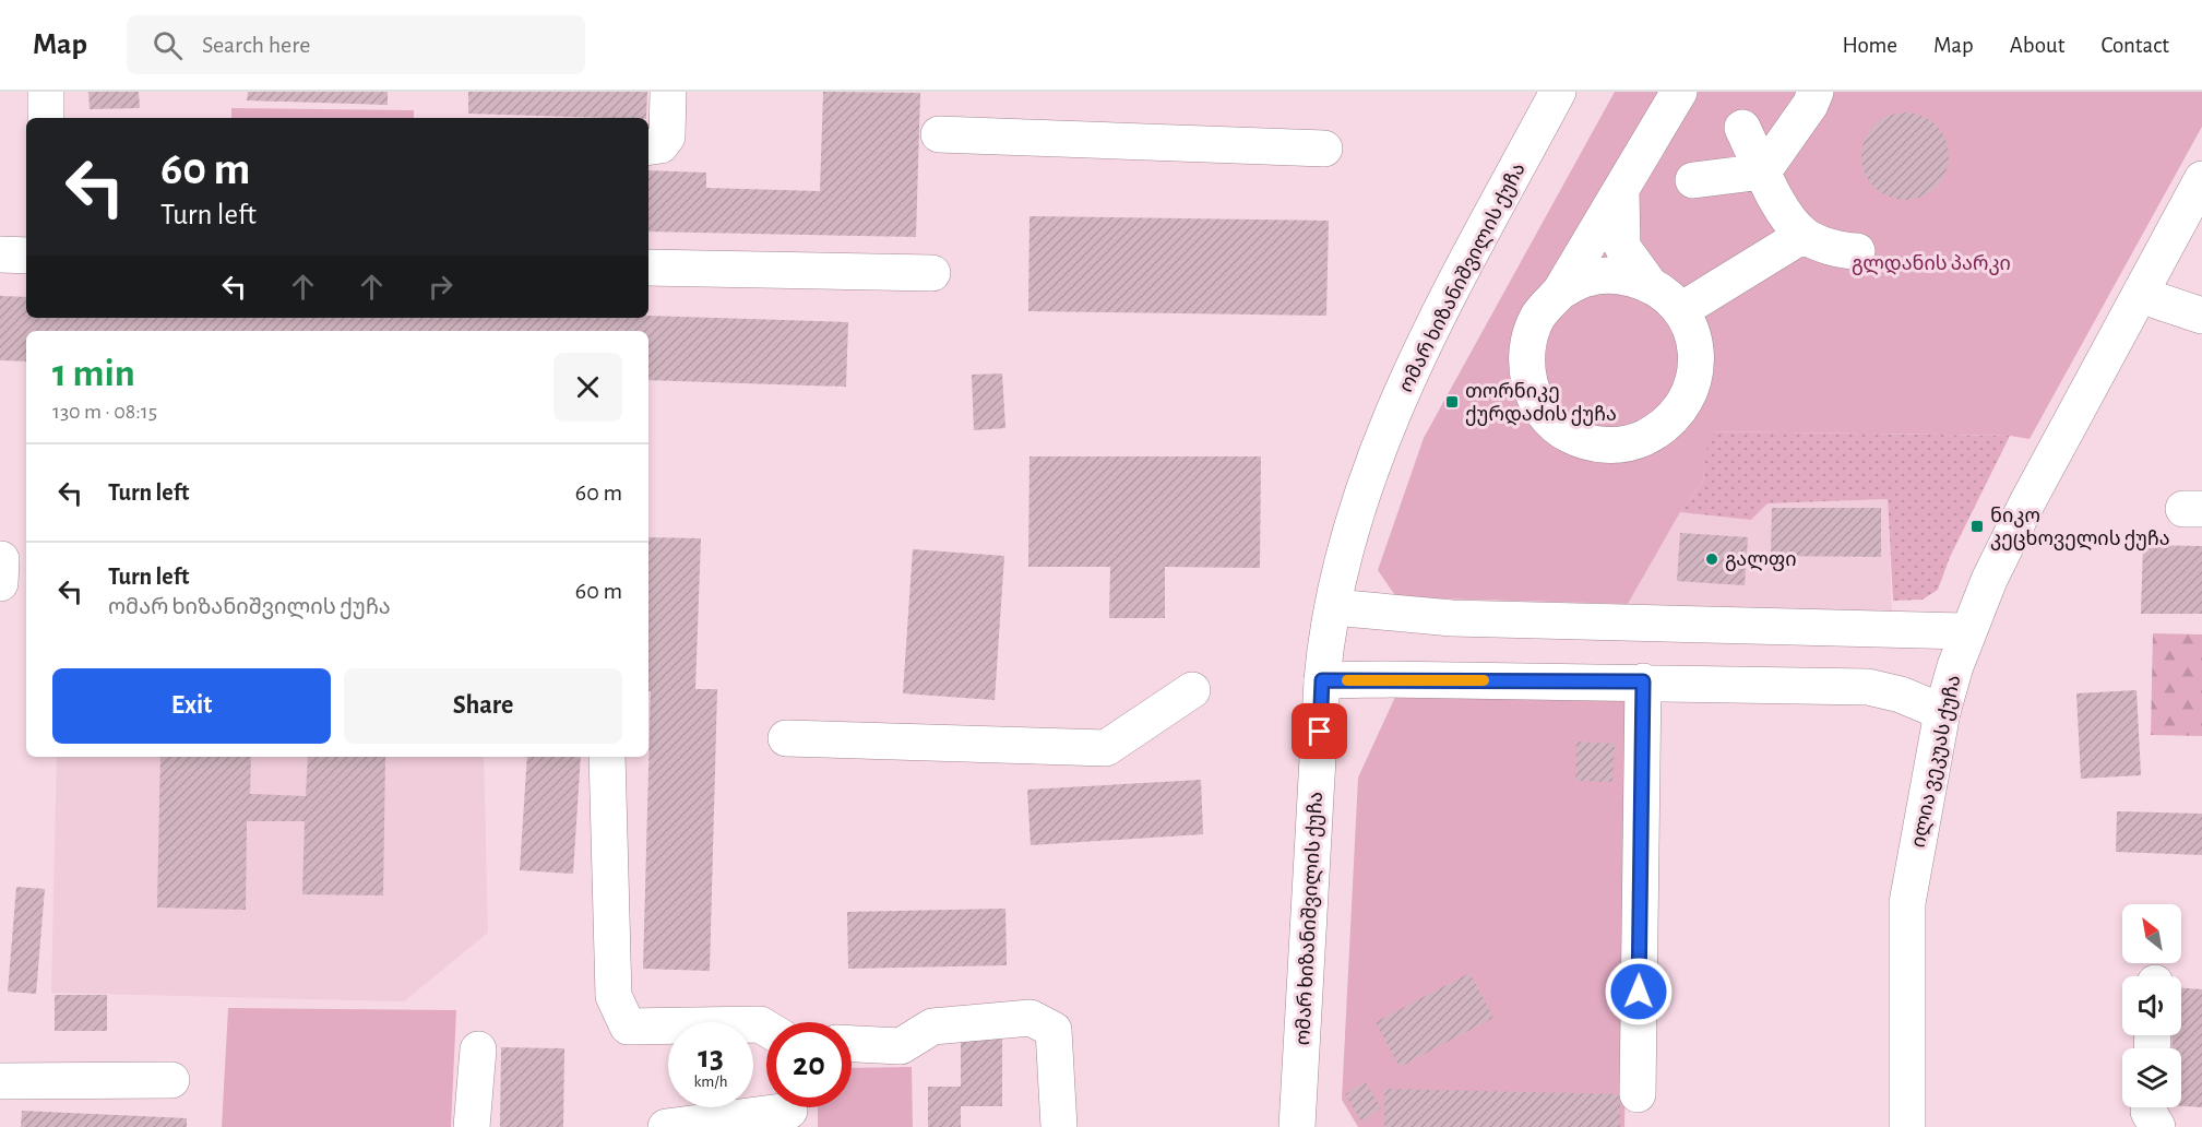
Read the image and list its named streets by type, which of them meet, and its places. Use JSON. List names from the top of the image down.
{
  "streets": {
    "main road": ["ომარ ხიზანიშვილის ქუჩა", "ილია ვეკუას ქუჩა"]
  },
  "parks": ["გლდანის პარკი"],
  "places": {
    "transit": ["თორნიკე ქურდაძის ქუჩა", "ნიკო კეცხოველის ქუჩა"],
    "other": ["გალფი"]
  },
  "north": "top left",
  "page": {
    "header": "Map",
    "search": "Search here",
    "nav": [
      "Home",
      "Map",
      "About",
      "Contact"
    ],
    "turn": ["60 m", "Turn left"],
    "heading": ["1 min", "130 m · 08:15"],
    "list": [
      {
        "name": "Turn left",
        "value": "60 m"
      },
      {
        "name": "Turn left",
        "note": "ომარ ხიზანიშვილის ქუჩა",
        "value": "60 m"
      }
    ],
    "buttons": ["Exit", "Share"],
    "speed": "13 km/h",
    "limit": "20"
  }
}
